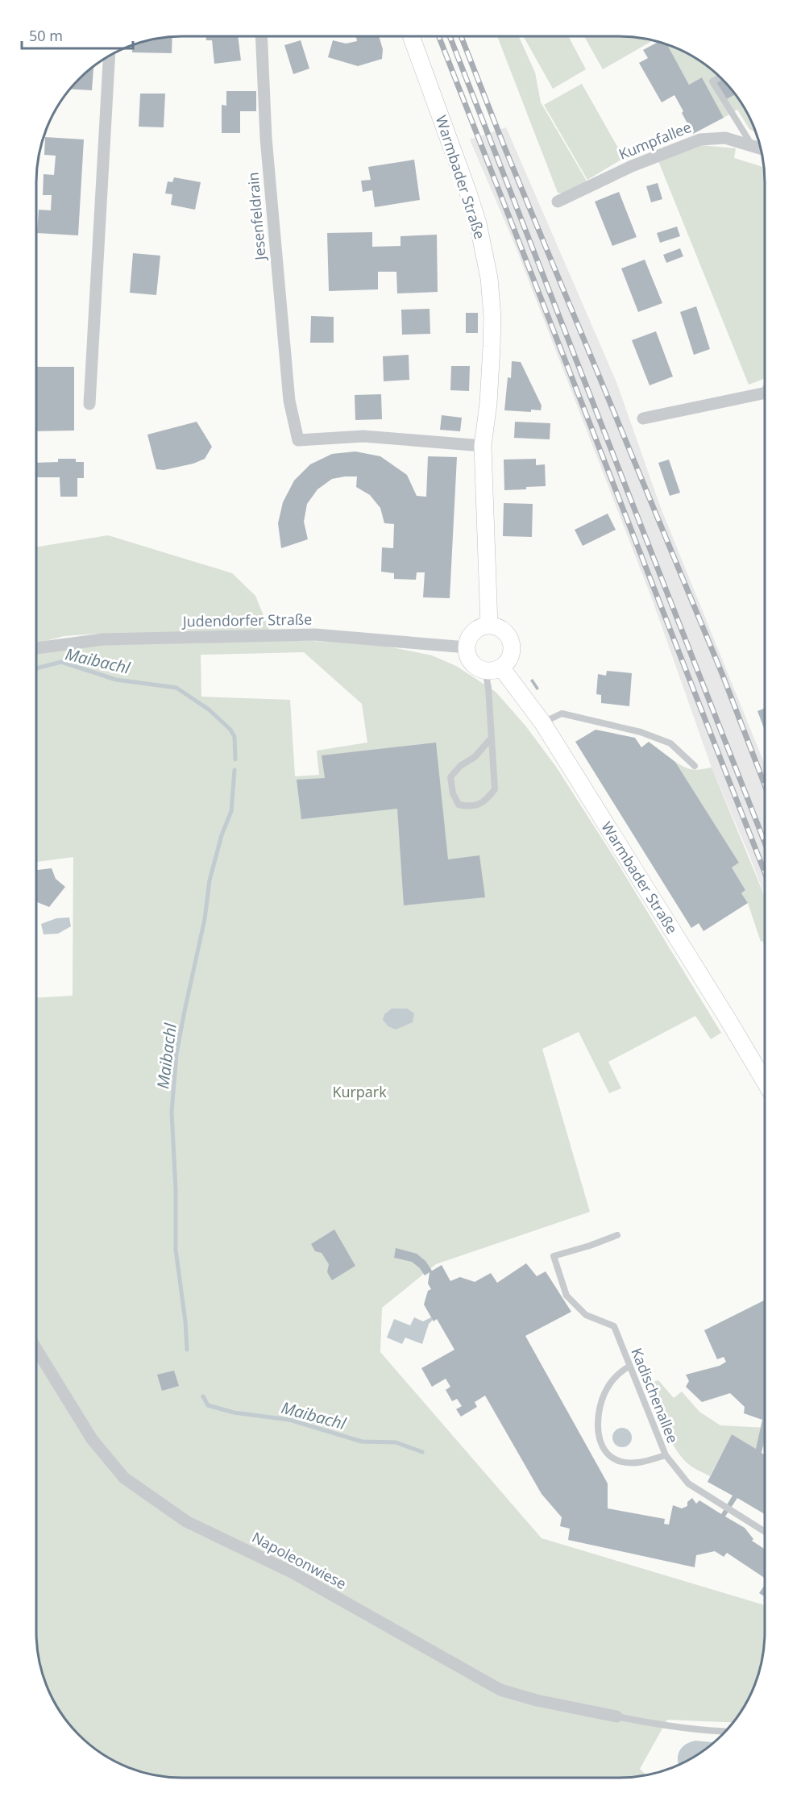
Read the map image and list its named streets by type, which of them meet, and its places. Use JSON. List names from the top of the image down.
{
  "streets": {
    "street": [
      "Kumpfallee",
      "Warmbader Straße",
      "Jesenfeldrain",
      "Judendorfer Straße",
      "Napoleonwiese"
    ],
    "lane": ["Kadischenallee"]
  },
  "crossings": [
    ["Warmbader Straße", "Jesenfeldrain"],
    ["Warmbader Straße", "Judendorfer Straße"]
  ],
  "water": ["Maibachl"],
  "parks": ["Kurpark"],
  "scale_bar": "50 m"
}
